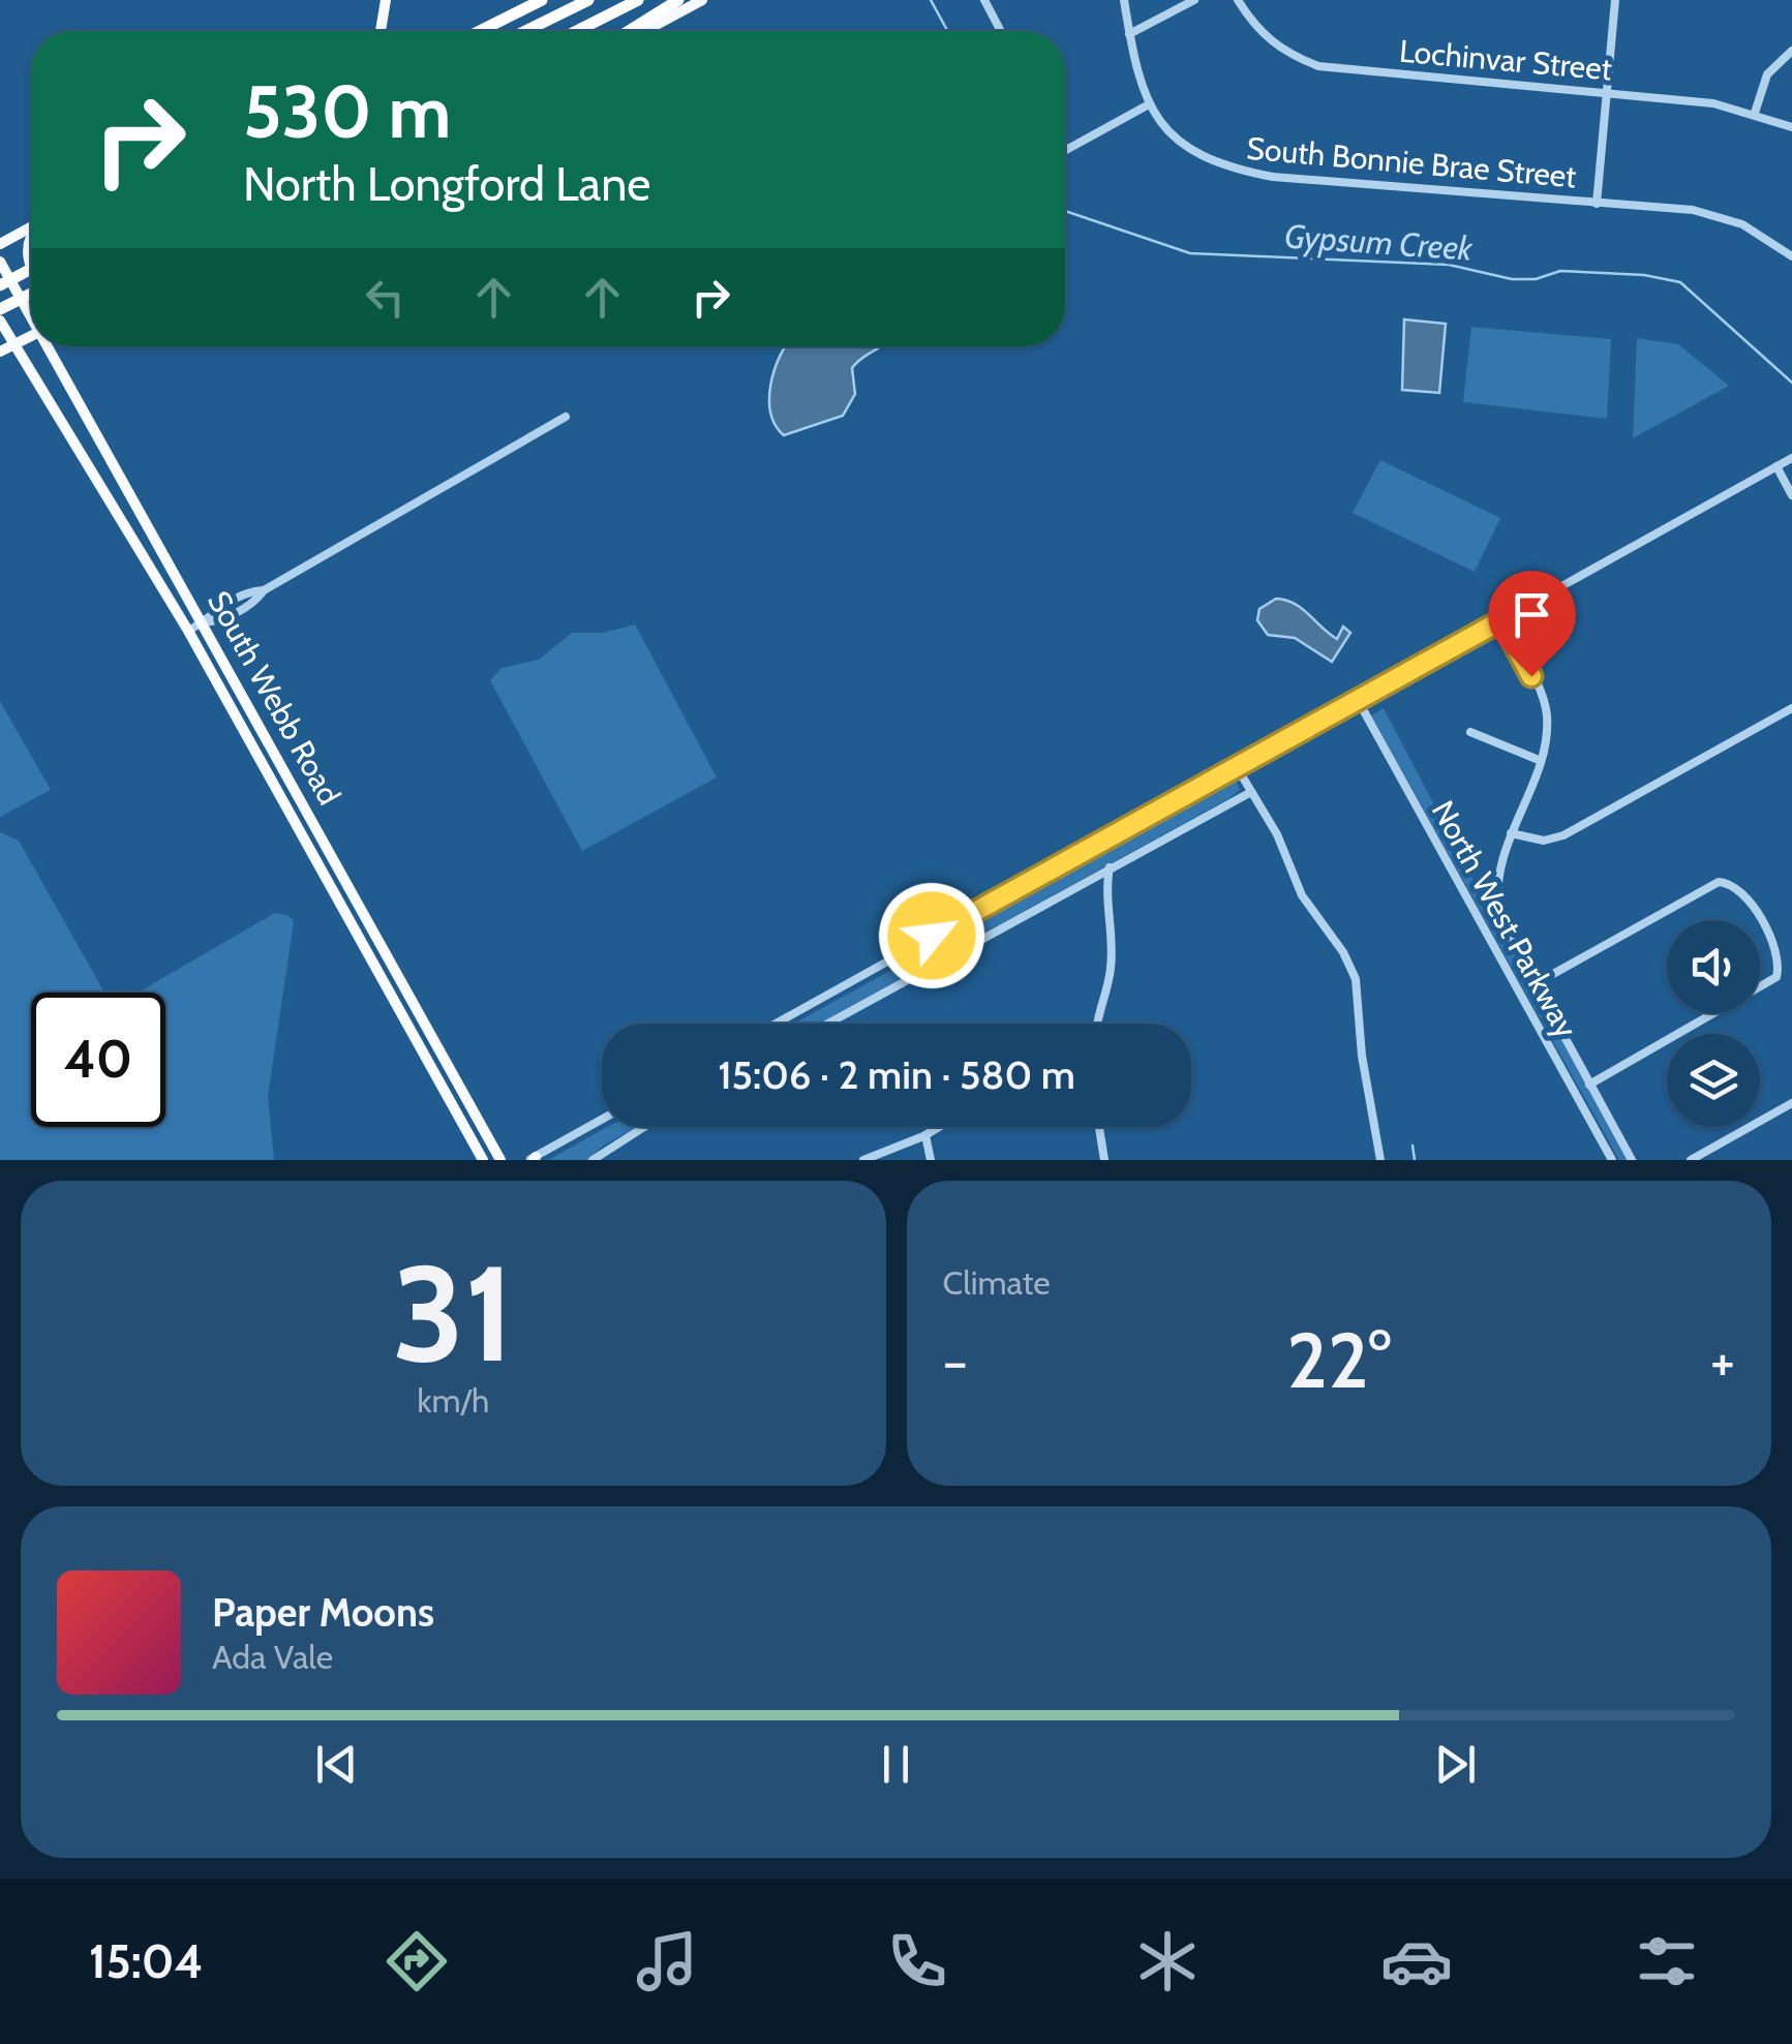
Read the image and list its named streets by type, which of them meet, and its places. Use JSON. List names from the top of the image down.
{
  "streets": {
    "main road": ["South Webb Road"],
    "street": ["Lochinvar Street", "South Bonnie Brae Street", "North West Parkway"]
  },
  "water": ["Gypsum Creek"],
  "page": {
    "turn": ["530 m", "North Longford Lane"],
    "limit": "40",
    "trip": "15:06 · 2 min · 580 m",
    "tile": [
      ["31", "km/h"],
      "Climate"
    ],
    "heat": ["−", "22°", "+"],
    "song": ["Paper Moons", "Ada Vale"],
    "tabs": "15:04"
  }
}
